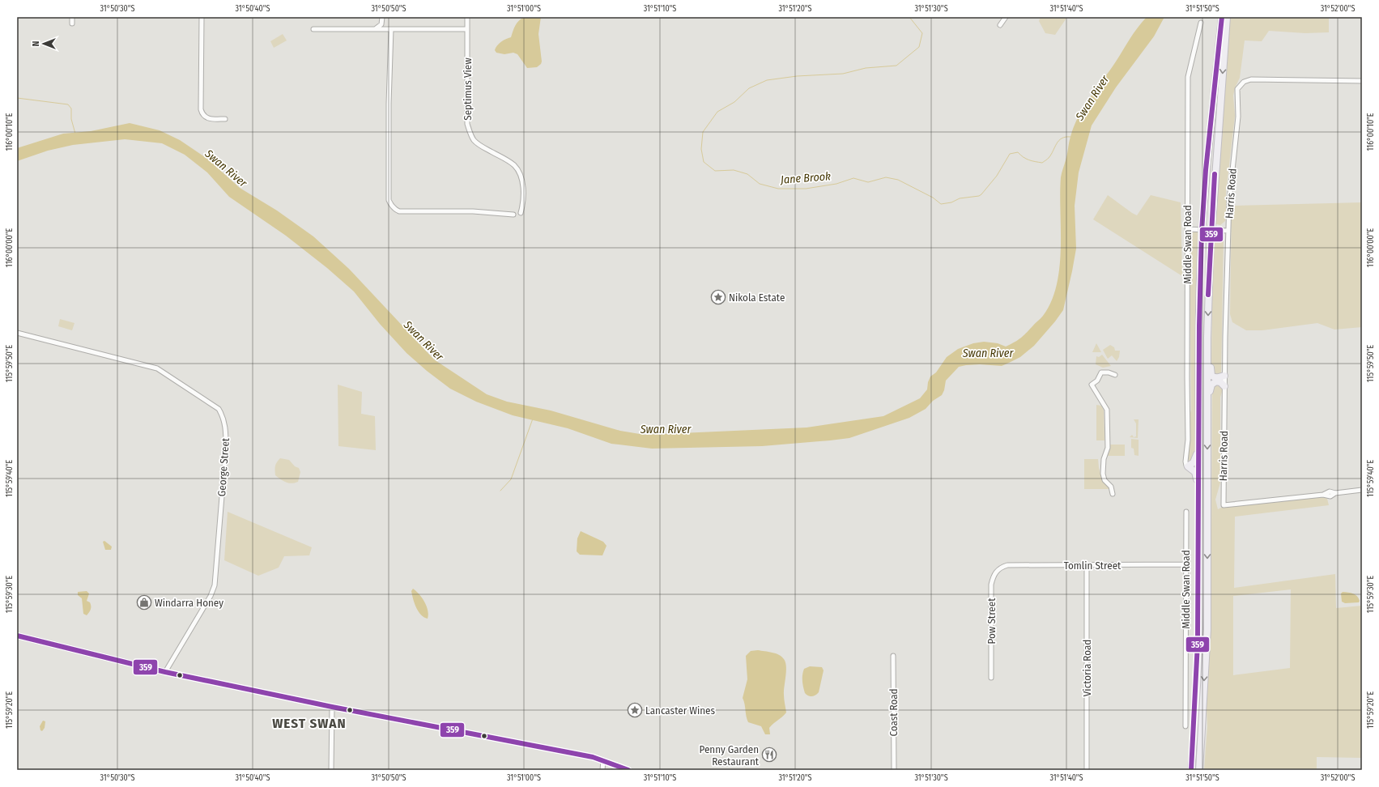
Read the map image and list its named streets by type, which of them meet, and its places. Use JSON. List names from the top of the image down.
{
  "streets": {
    "street": [
      "Septimus View",
      "Harris Road",
      "Middle Swan Road",
      "George Street",
      "Tomlin Street",
      "Pow Street",
      "Victoria Road",
      "Coast Road"
    ]
  },
  "crossings": [
    ["Middle Swan Road", "Tomlin Street"],
    ["Tomlin Street", "Pow Street"],
    ["Tomlin Street", "Victoria Road"]
  ],
  "districts": ["WEST SWAN"],
  "water": ["Swan River", "Jane Brook"],
  "places": {
    "place": ["Nikola Estate", "Lancaster Wines"],
    "shop": ["Windarra Honey"],
    "restaurant": ["Penny Garden Restaurant"]
  },
  "lines": ["transit line 359"],
  "north": "left",
  "coordinates": [
    "31°50'30\"S",
    "31°50'40\"S",
    "31°50'50\"S",
    "31°51'00\"S",
    "31°51'10\"S",
    "31°51'20\"S",
    "31°51'30\"S",
    "31°51'40\"S",
    "31°51'50\"S",
    "31°52'00\"S",
    "116°00'10\"E",
    "116°00'00\"E",
    "115°59'50\"E",
    "115°59'40\"E",
    "115°59'30\"E",
    "115°59'20\"E"
  ]
}
